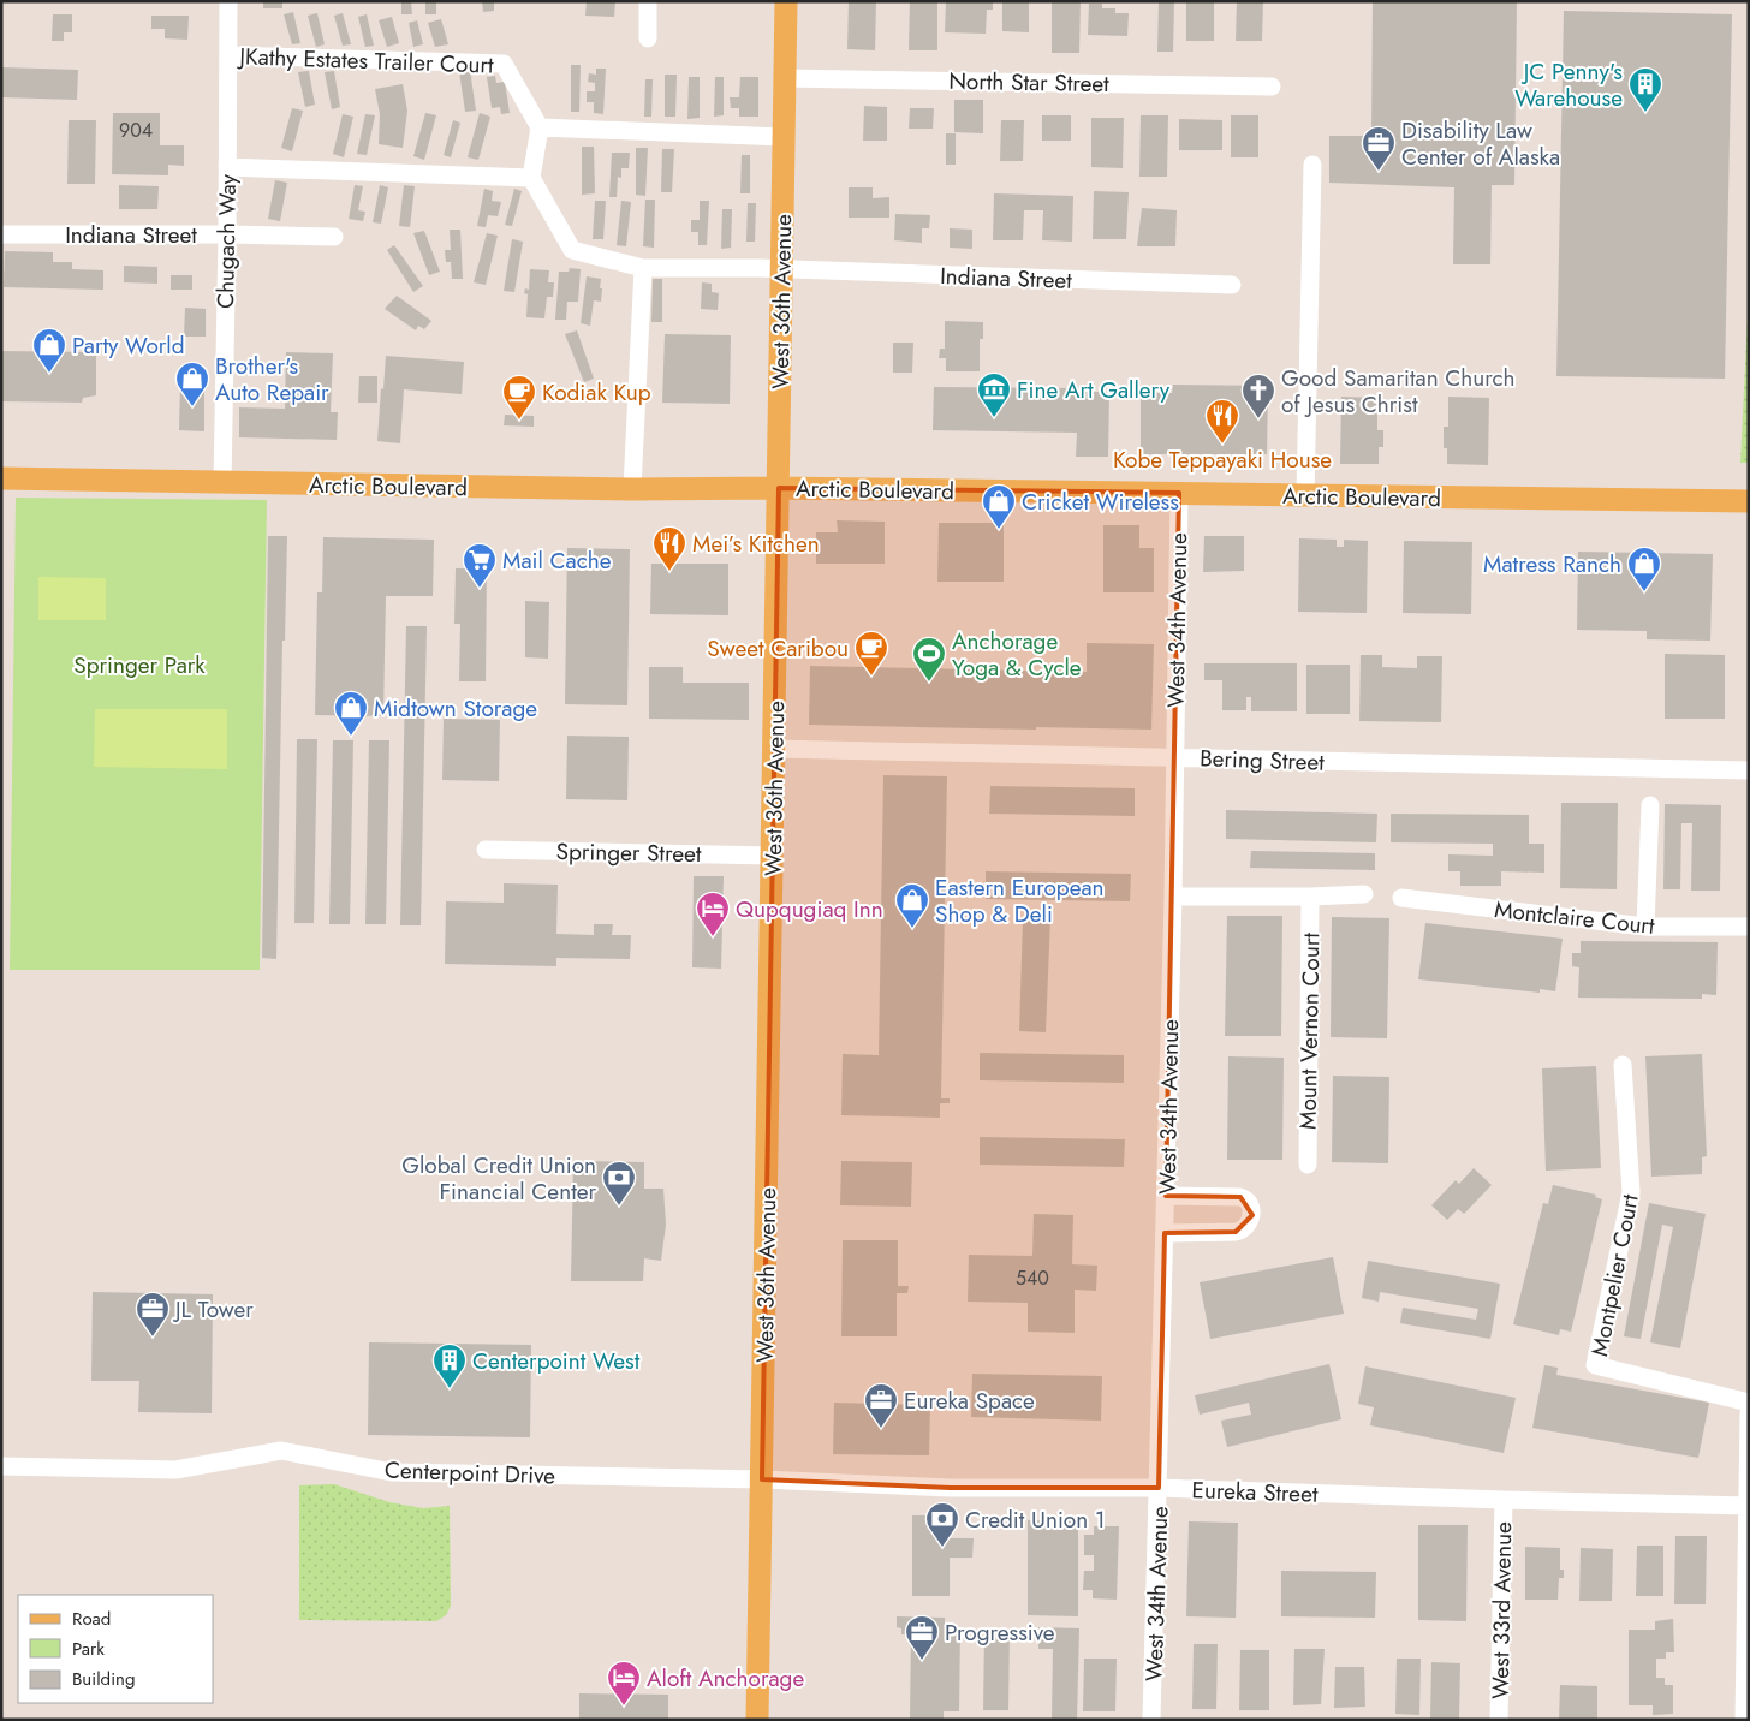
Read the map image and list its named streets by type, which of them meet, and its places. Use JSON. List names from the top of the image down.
{
  "streets": {
    "main road": ["West 36th Avenue", "Arctic Boulevard"],
    "street": [
      "JKathy Estates Trailer Court",
      "North Star Street",
      "Indiana Street",
      "Chugach Way",
      "West 34th Avenue",
      "Bering Street",
      "Springer Street",
      "Montclaire Court",
      "Mount Vernon Court",
      "Montpelier Court",
      "Centerpoint Drive",
      "Eureka Street",
      "West 33rd Avenue"
    ]
  },
  "crossings": [
    ["JKathy Estates Trailer Court", "Chugach Way"],
    ["North Star Street", "West 36th Avenue"],
    ["Indiana Street", "Chugach Way"],
    ["Indiana Street", "West 36th Avenue"],
    ["Chugach Way", "Arctic Boulevard"],
    ["West 36th Avenue", "Arctic Boulevard"],
    ["West 36th Avenue", "Bering Street"],
    ["West 36th Avenue", "Springer Street"],
    ["West 36th Avenue", "Centerpoint Drive"],
    ["West 36th Avenue", "Eureka Street"],
    ["Arctic Boulevard", "West 34th Avenue"],
    ["West 34th Avenue", "Bering Street"],
    ["West 34th Avenue", "Eureka Street"],
    ["Centerpoint Drive", "Eureka Street"],
    ["Eureka Street", "West 33rd Avenue"]
  ],
  "parks": ["Springer Park"],
  "places": {
    "building": ["JC Penny's Warehouse", "Centerpoint West"],
    "office": [
      "Disability Law Center of Alaska",
      "JL Tower",
      "Eureka Space",
      "Progressive"
    ],
    "shop": [
      "Party World",
      "Brother's Auto Repair",
      "Cricket Wireless",
      "Matress Ranch",
      "Midtown Storage",
      "Eastern European Shop & Deli"
    ],
    "museum": ["Fine Art Gallery"],
    "church": ["Good Samaritan Church of Jesus Christ"],
    "cafe": ["Kodiak Kup", "Sweet Caribou"],
    "restaurant": ["Kobe Teppayaki House", "Mei’s Kitchen"],
    "supermarket": ["Mail Cache"],
    "sports": ["Anchorage Yoga & Cycle"],
    "hotel": ["Qupqugiaq Inn", "Aloft Anchorage"],
    "bank": ["Global Credit Union Financial Center", "Credit Union 1"]
  },
  "house_numbers": ["904", "540"],
  "legend": ["Road", "Park", "Building"]
}
